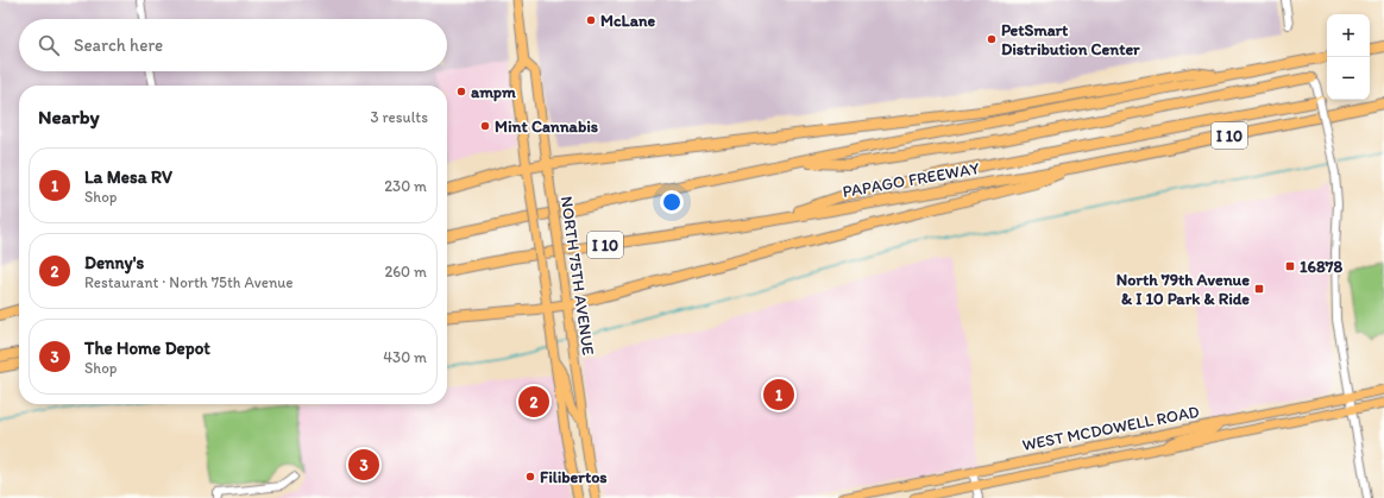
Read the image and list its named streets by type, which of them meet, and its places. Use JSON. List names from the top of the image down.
{
  "streets": {
    "highway": ["I 10", "PAPAGO FREEWAY"],
    "main road": ["NORTH 75TH AVENUE", "WEST MCDOWELL ROAD"]
  },
  "places": {
    "other": [
      "McLane",
      "PetSmart Distribution Center",
      "ampm",
      "Mint Cannabis",
      "Filibertos"
    ],
    "transit": ["16878", "North 79th Avenue & I 10 Park & Ride"]
  },
  "page": {
    "map_buttons": ["+", "−"],
    "search": "Search here",
    "heading": ["Nearby", "3 results"],
    "list": [
      {
        "mark": "1",
        "name": "La Mesa RV",
        "note": "Shop",
        "value": "230 m"
      },
      {
        "mark": "2",
        "name": "Denny's",
        "note": "Restaurant · North 75th Avenue",
        "value": "260 m"
      },
      {
        "mark": "3",
        "name": "The Home Depot",
        "note": "Shop",
        "value": "430 m"
      }
    ],
    "pins": ["1", "2", "3"]
  }
}
